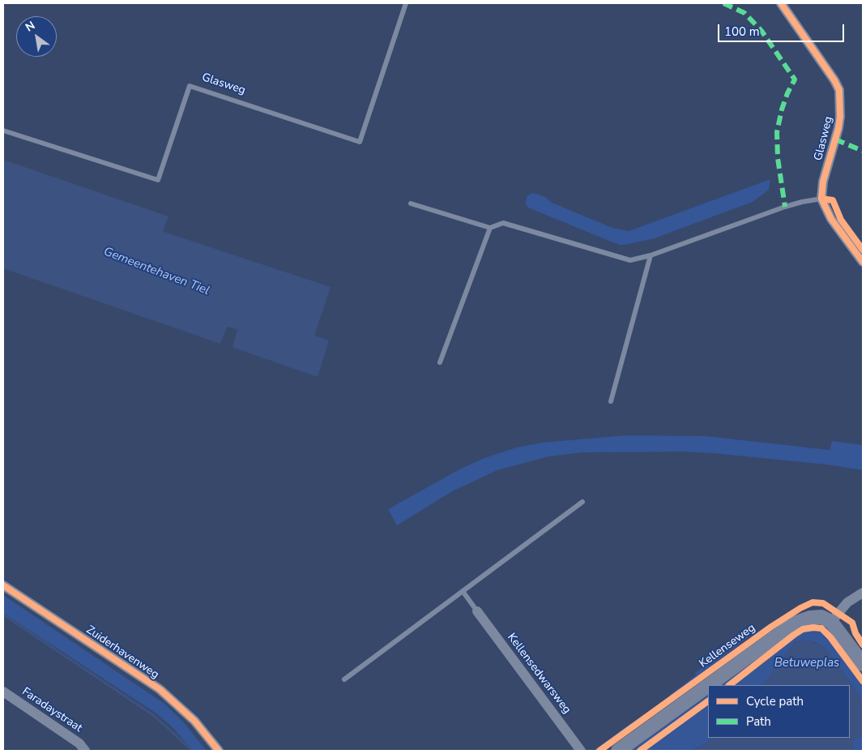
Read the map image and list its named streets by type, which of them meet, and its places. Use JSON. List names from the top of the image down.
{
  "streets": {
    "main road": ["Kellenseweg"],
    "street": [
      "Glasweg",
      "Zuiderhavenweg",
      "Kellensedwarsweg",
      "Faradaystraat"
    ]
  },
  "water": ["Gemeentehaven Tiel", "Betuweplas"],
  "legend": ["Cycle path", "Path"],
  "scale_bar": "100 m",
  "north": "top left"
}
